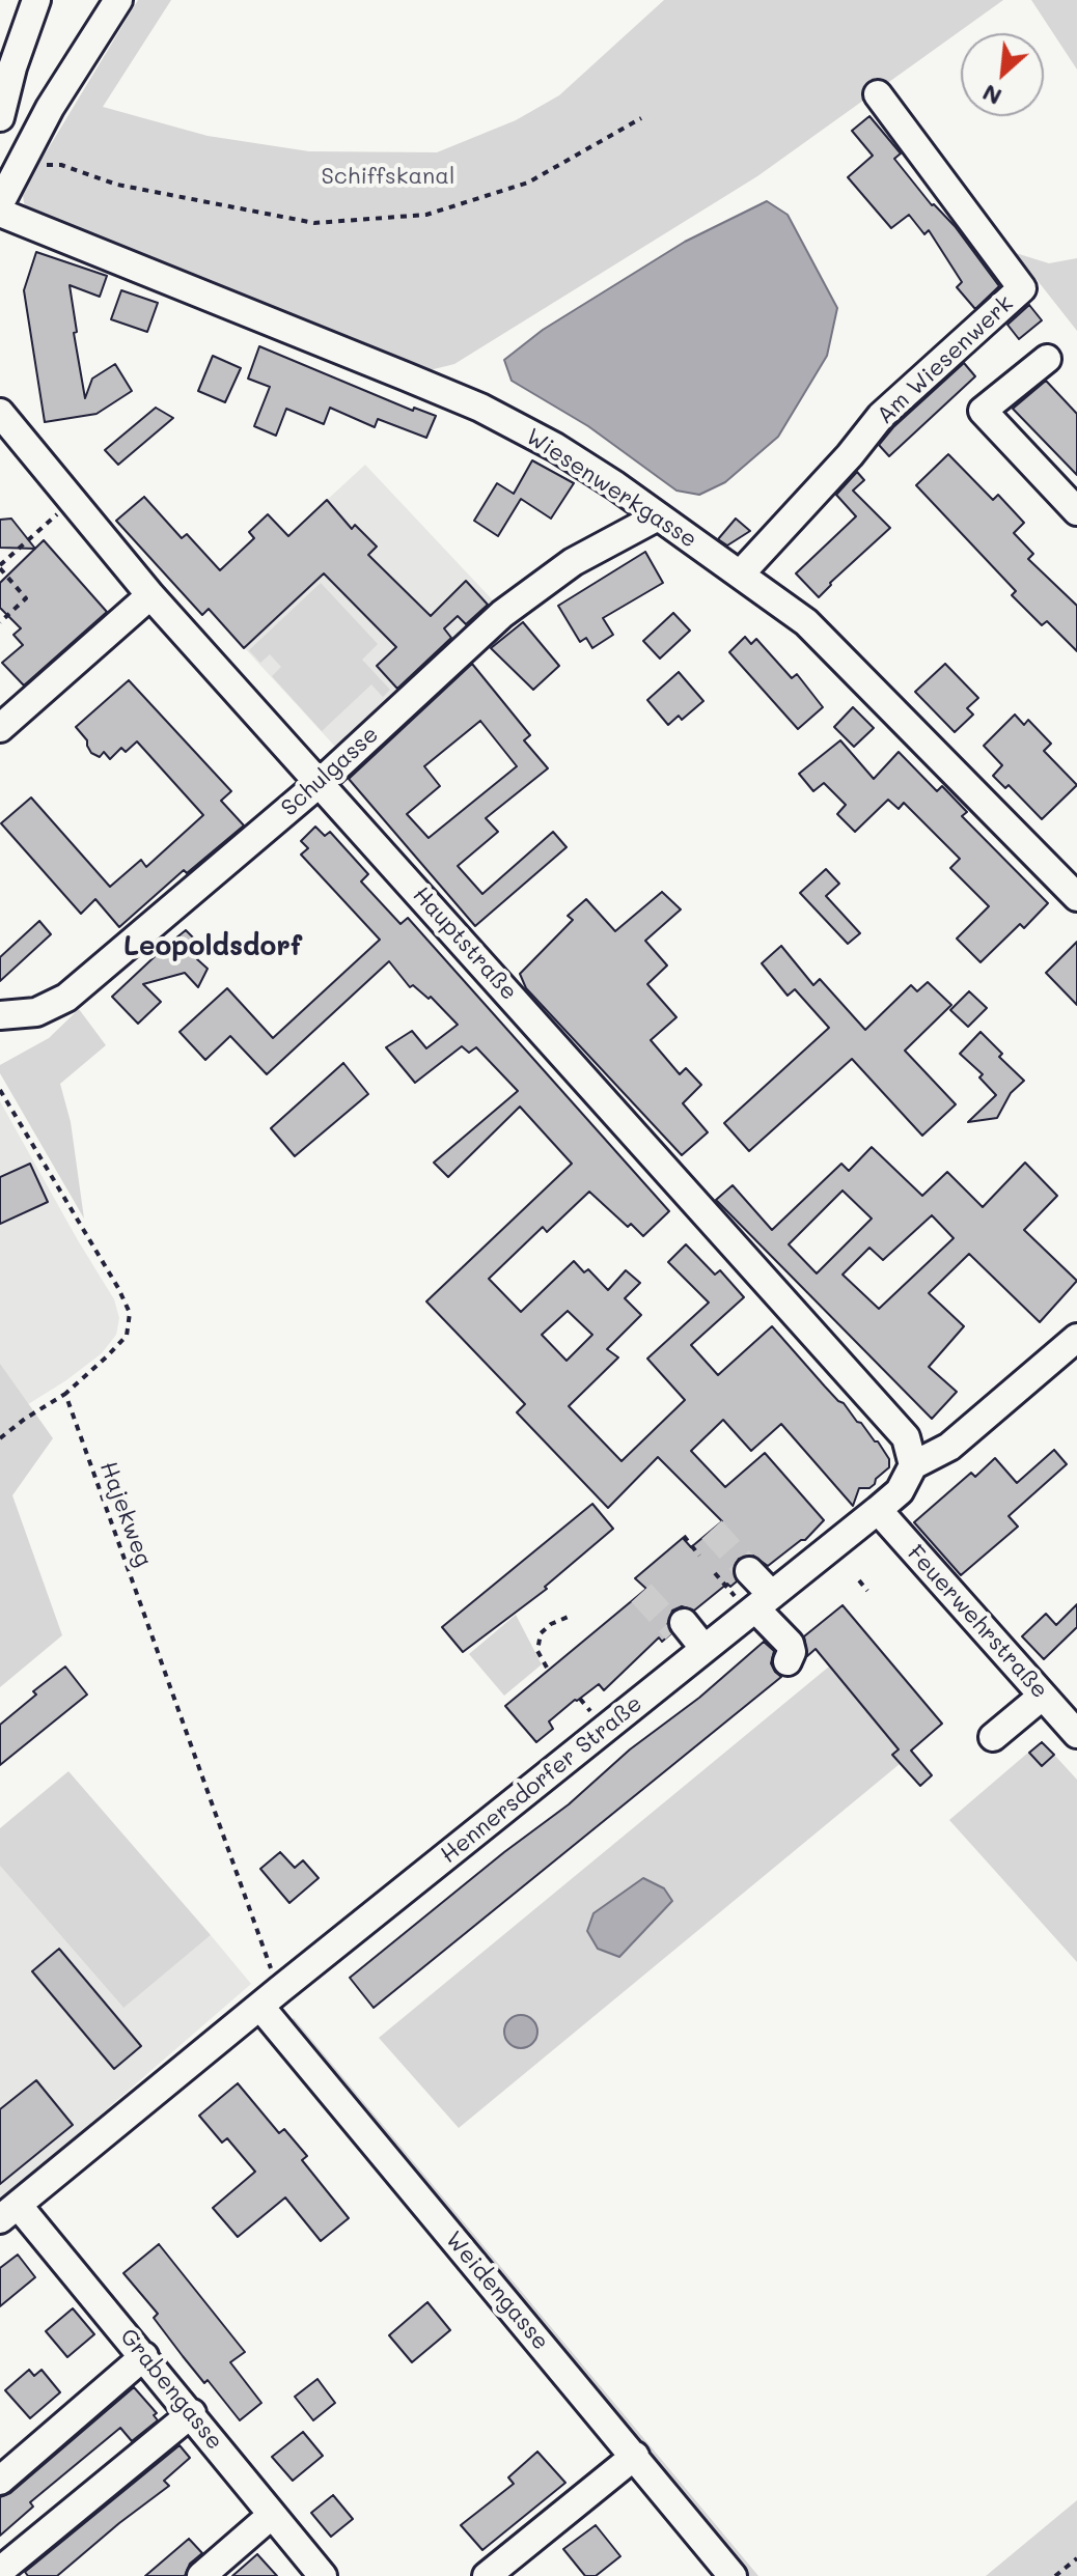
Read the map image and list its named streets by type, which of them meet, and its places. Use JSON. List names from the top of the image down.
{
  "streets": {
    "street": [
      "Am Wiesenwerk",
      "Wiesenwerkgasse",
      "Schulgasse",
      "Hauptstraße",
      "Feuerwehrstraße",
      "Hennersdorfer Straße",
      "Weidengasse",
      "Grabengasse"
    ],
    "path": ["Hajekweg"]
  },
  "crossings": [
    ["Am Wiesenwerk", "Wiesenwerkgasse"],
    ["Wiesenwerkgasse", "Schulgasse"],
    ["Schulgasse", "Hauptstraße"],
    ["Hauptstraße", "Hennersdorfer Straße"],
    ["Hajekweg", "Hennersdorfer Straße"],
    ["Hajekweg", "Weidengasse"],
    ["Feuerwehrstraße", "Hennersdorfer Straße"],
    ["Hennersdorfer Straße", "Weidengasse"],
    ["Hennersdorfer Straße", "Grabengasse"]
  ],
  "districts": ["Leopoldsdorf"],
  "parks": ["Schiffskanal"],
  "north": "bottom left"
}
